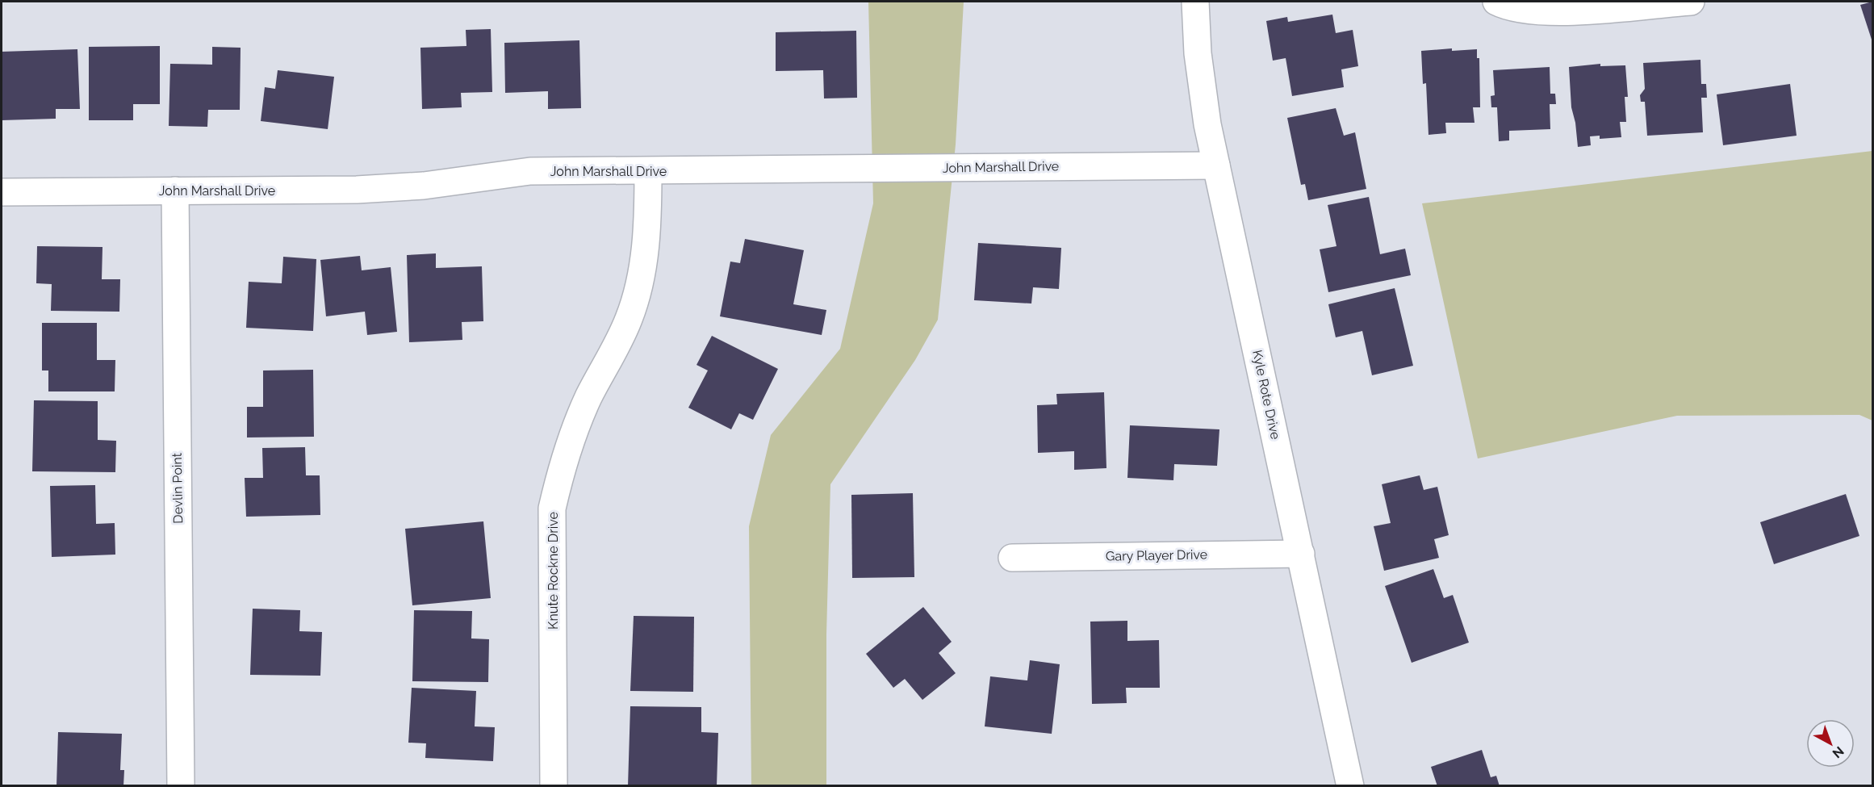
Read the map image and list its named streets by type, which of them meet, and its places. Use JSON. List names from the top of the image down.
{
  "streets": {
    "street": [
      "John Marshall Drive",
      "Kyle Rote Drive",
      "Devlin Point",
      "Gary Player Drive",
      "Knute Rockne Drive"
    ]
  },
  "crossings": [
    ["John Marshall Drive", "Kyle Rote Drive"],
    ["John Marshall Drive", "Devlin Point"],
    ["John Marshall Drive", "Knute Rockne Drive"],
    ["Kyle Rote Drive", "Gary Player Drive"]
  ],
  "north": "bottom right"
}
